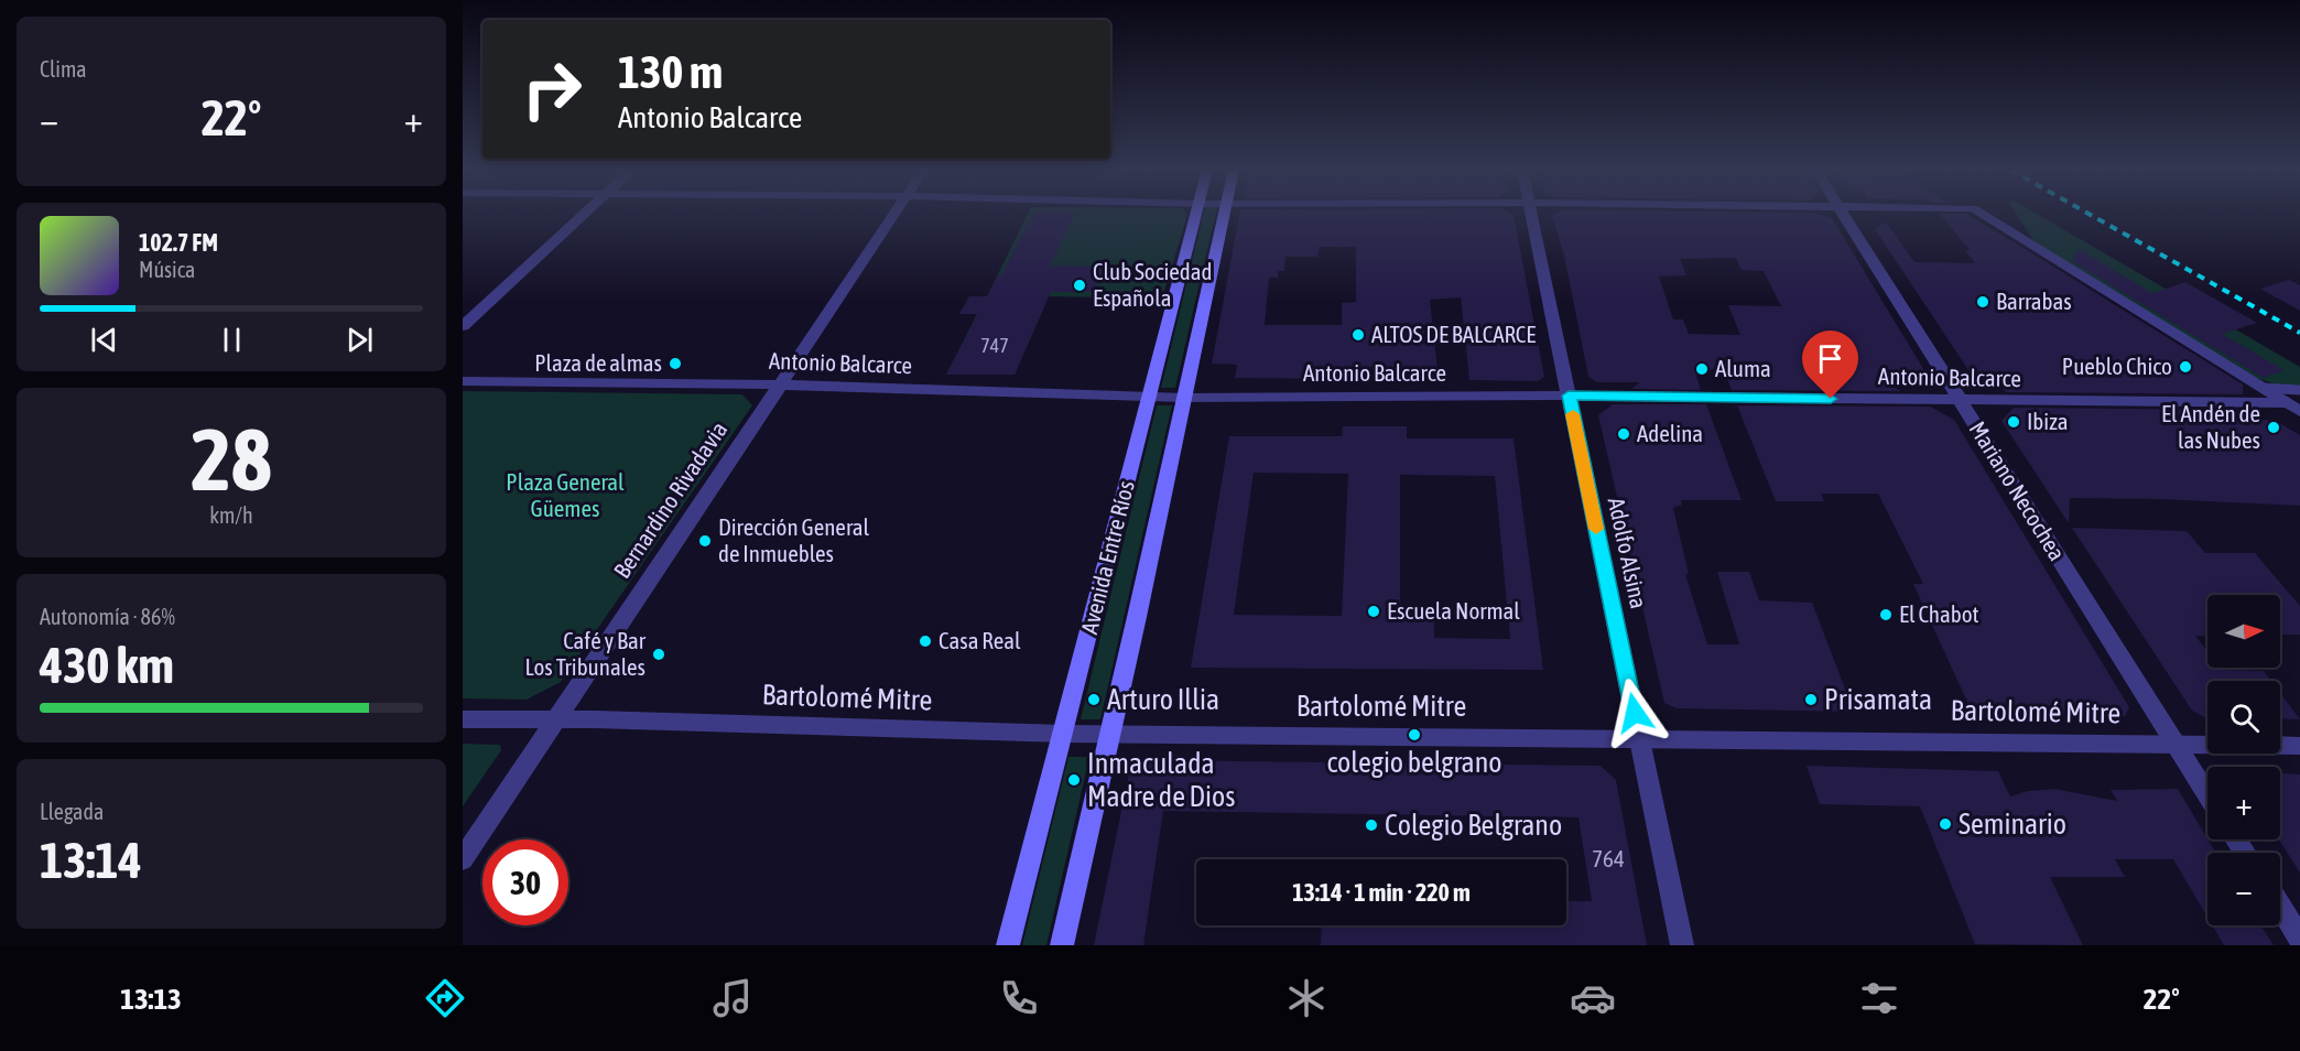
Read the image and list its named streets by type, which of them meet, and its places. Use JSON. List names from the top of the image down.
{
  "streets": {
    "main road": ["Avenida Entre Ríos"],
    "street": [
      "Antonio Balcarce",
      "Mariano Necochea",
      "Bernardino Rivadavia",
      "Adolfo Alsina",
      "Bartolomé Mitre"
    ]
  },
  "crossings": [
    ["Antonio Balcarce", "Mariano Necochea"],
    ["Antonio Balcarce", "Bernardino Rivadavia"],
    ["Antonio Balcarce", "Adolfo Alsina"],
    ["Antonio Balcarce", "Avenida Entre Ríos"],
    ["Mariano Necochea", "Bartolomé Mitre"],
    ["Bernardino Rivadavia", "Bartolomé Mitre"],
    ["Adolfo Alsina", "Bartolomé Mitre"],
    ["Avenida Entre Ríos", "Bartolomé Mitre"]
  ],
  "parks": ["Plaza General Güemes"],
  "places": [
    "Club Sociedad Española",
    "Barrabas",
    "ALTOS DE BALCARCE",
    "Plaza de almas",
    "Pueblo Chico",
    "Aluma",
    "Ibiza",
    "El Andén de las Nubes",
    "Adelina",
    "Dirección General de Inmuebles",
    "Escuela Normal",
    "El Chabot",
    "Casa Real",
    "Café y Bar Los Tribunales",
    "Arturo Illia",
    "Prisamata",
    "colegio belgrano",
    "Inmaculada Madre de Dios",
    "Seminario",
    "Colegio Belgrano"
  ],
  "house_numbers": ["747", "764"],
  "north": "right",
  "page": {
    "tile": [
      "Clima",
      ["28", "km/h"],
      ["Autonomía · 86%", "430 km"],
      ["Llegada", "13:14"]
    ],
    "turn": ["130 m", "Antonio Balcarce"],
    "heat": ["−", "22°", "+"],
    "song": ["102.7 FM", "Música"],
    "map_buttons": ["+", "−"],
    "limit": "30",
    "trip": "13:14 · 1 min · 220 m",
    "tabs": ["13:13", "22°"]
  }
}
